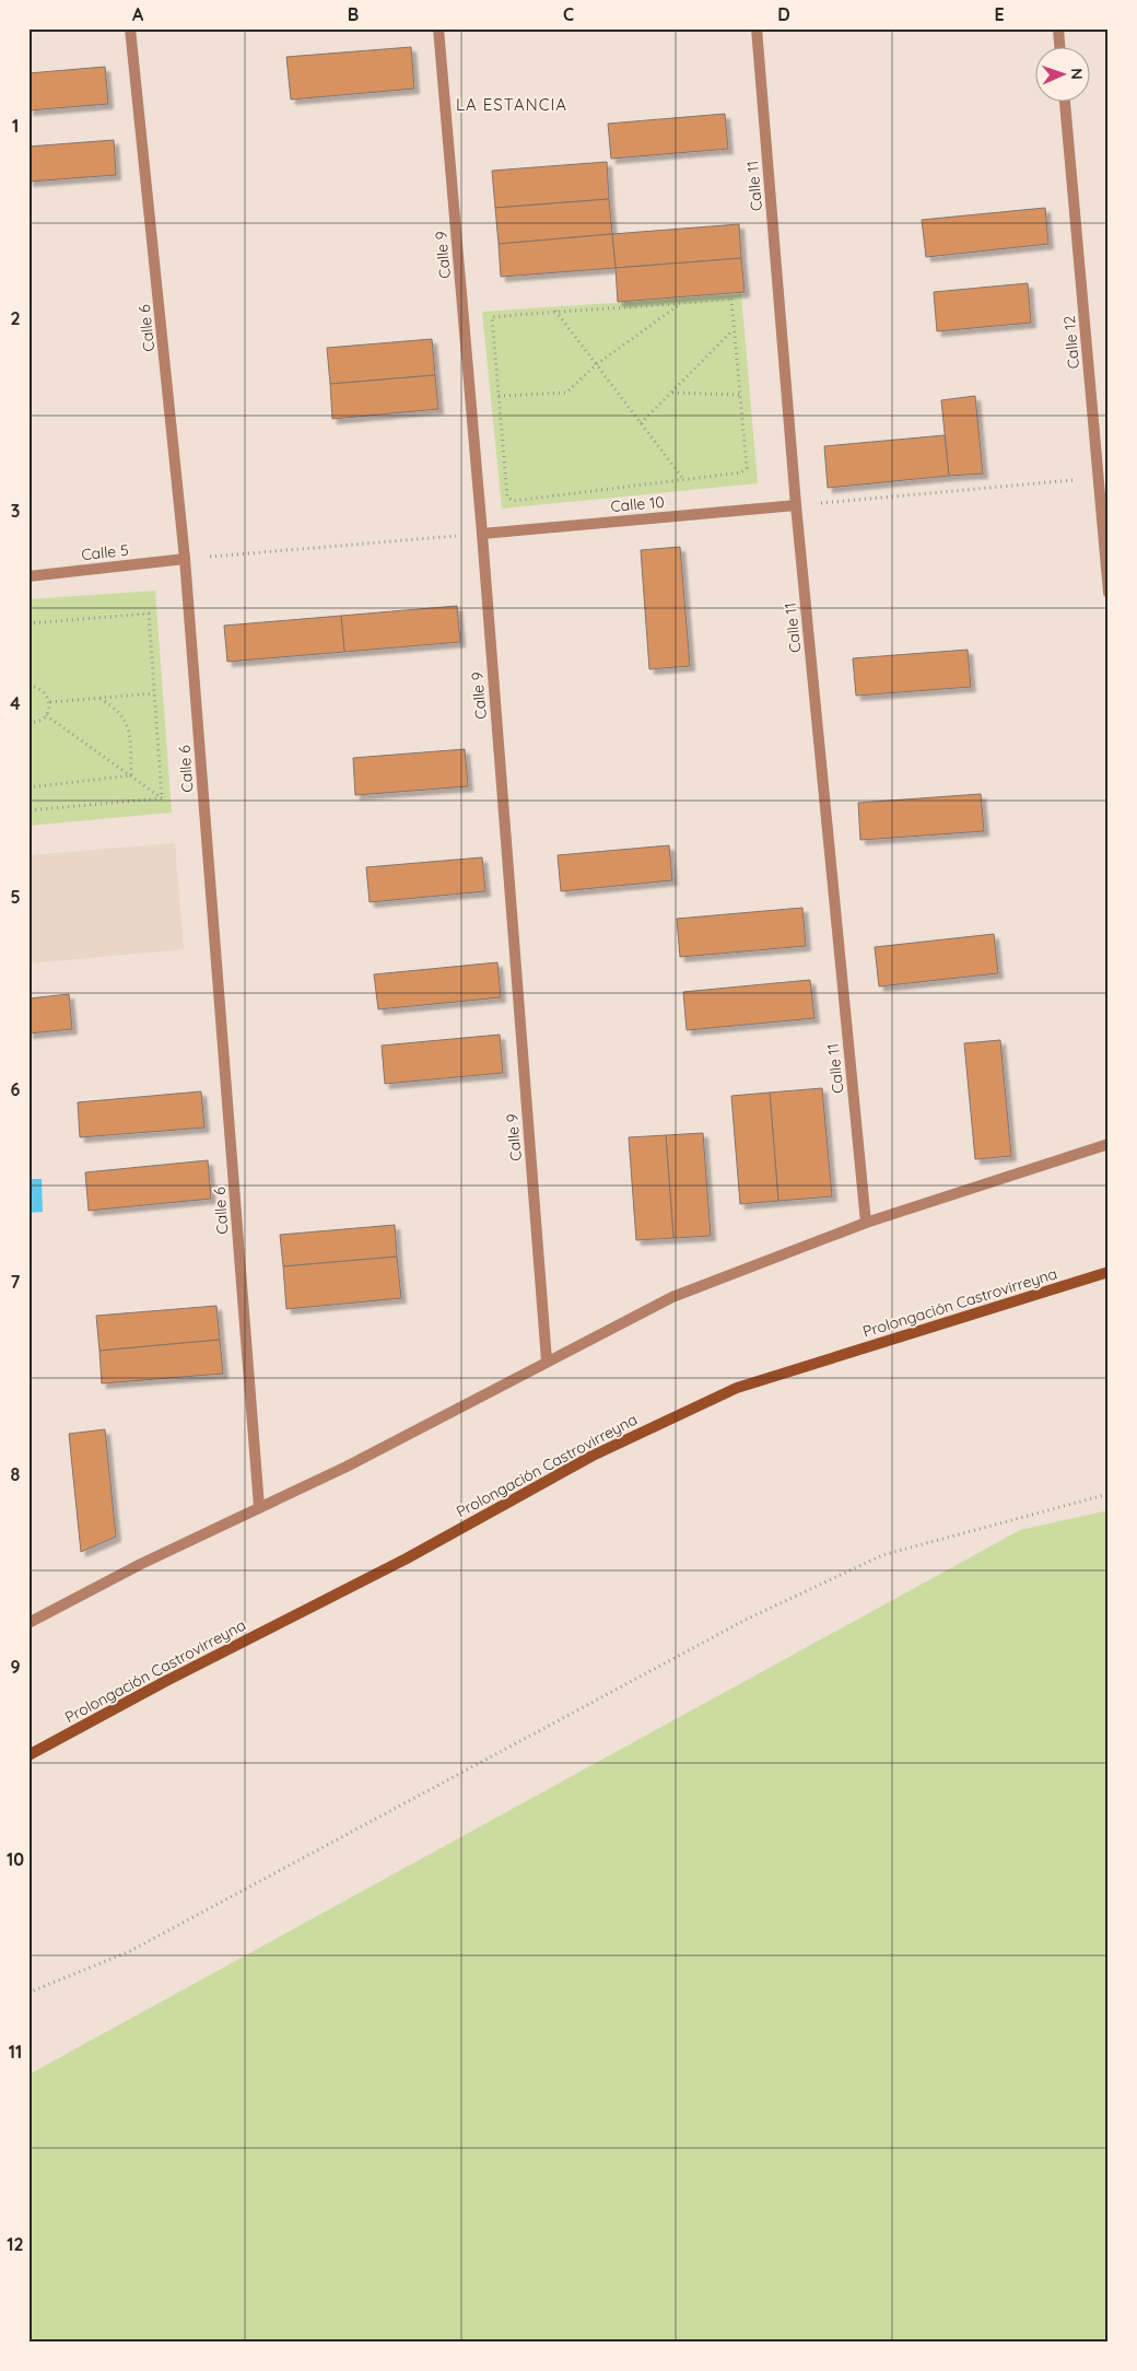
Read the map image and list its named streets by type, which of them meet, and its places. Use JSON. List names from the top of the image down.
{
  "streets": {
    "main road": ["Prolongación Castrovirreyna"],
    "street": [
      "Calle 11",
      "Calle 9",
      "Calle 6",
      "Calle 12",
      "Calle 10",
      "Calle 5"
    ]
  },
  "crossings": [
    ["Calle 11", "Calle 10"],
    ["Calle 9", "Calle 10"],
    ["Calle 6", "Calle 5"]
  ],
  "districts": ["LA ESTANCIA"],
  "north": "right",
  "grid": {
    "columns": [
      "A",
      "B",
      "C",
      "D",
      "E"
    ],
    "rows": [
      "1",
      "2",
      "3",
      "4",
      "5",
      "6",
      "7",
      "8",
      "9",
      "10",
      "11",
      "12"
    ]
  }
}
